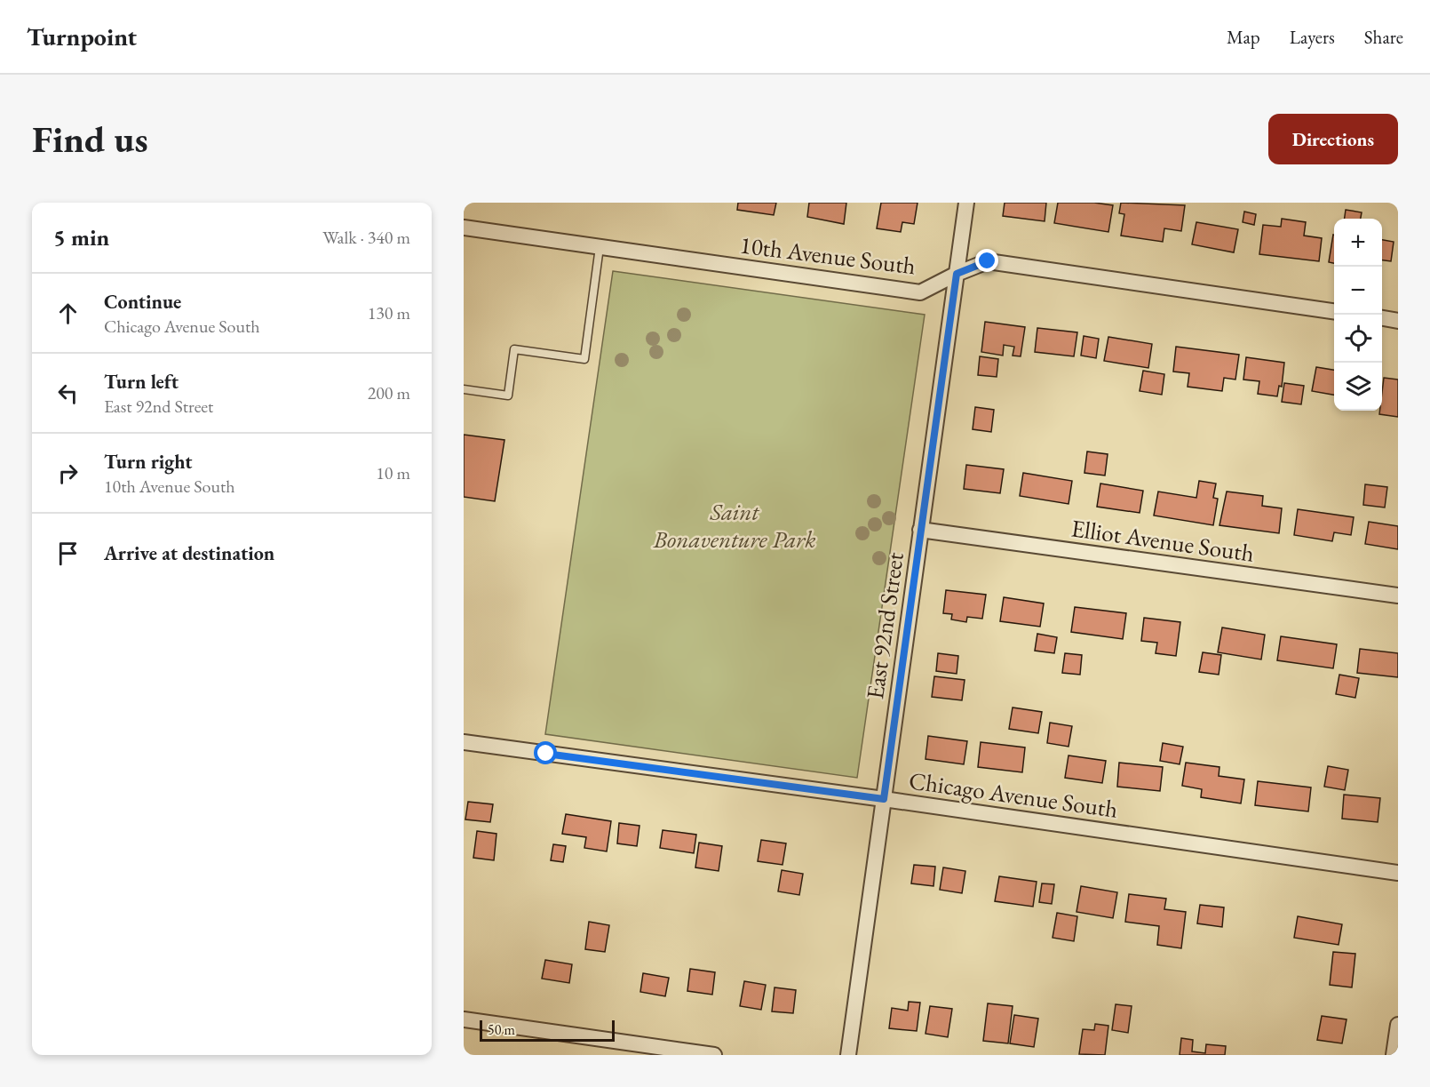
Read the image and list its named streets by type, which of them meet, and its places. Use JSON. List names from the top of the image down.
{
  "streets": {
    "street": [
      "10th Avenue South",
      "Elliot Avenue South",
      "East 92nd Street",
      "Chicago Avenue South"
    ]
  },
  "crossings": [
    ["10th Avenue South", "East 92nd Street"],
    ["Elliot Avenue South", "East 92nd Street"],
    ["East 92nd Street", "Chicago Avenue South"]
  ],
  "parks": ["Saint Bonaventure Park"],
  "scale_bar": "50 m",
  "page": {
    "header": "Turnpoint",
    "nav": ["Map", "Layers", "Share"],
    "buttons": "Directions",
    "title": "Find us",
    "heading": ["5 min", "Walk · 340 m"],
    "map_buttons": ["+", "−"],
    "list": [
      ["Continue", "Chicago Avenue South", "130 m"],
      ["Turn left", "East 92nd Street", "200 m"],
      ["Turn right", "10th Avenue South", "10 m"],
      "Arrive at destination"
    ],
    "scale": "50 m"
  }
}
